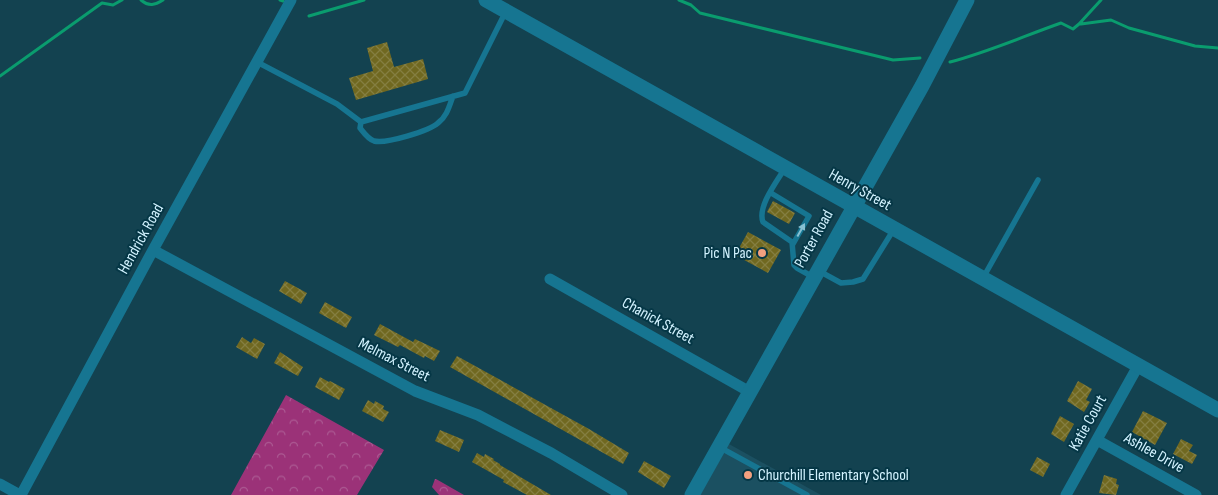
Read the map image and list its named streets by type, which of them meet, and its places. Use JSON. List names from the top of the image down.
{
  "streets": {
    "street": [
      "Henry Street",
      "Hendrick Road",
      "Porter Road",
      "Chanick Street",
      "Melmax Street",
      "Katie Court",
      "Ashlee Drive"
    ]
  },
  "crossings": [
    ["Henry Street", "Porter Road"],
    ["Henry Street", "Katie Court"],
    ["Hendrick Road", "Melmax Street"],
    ["Porter Road", "Chanick Street"],
    ["Katie Court", "Ashlee Drive"]
  ],
  "places": ["Pic N Pac", "Churchill Elementary School"]
}
